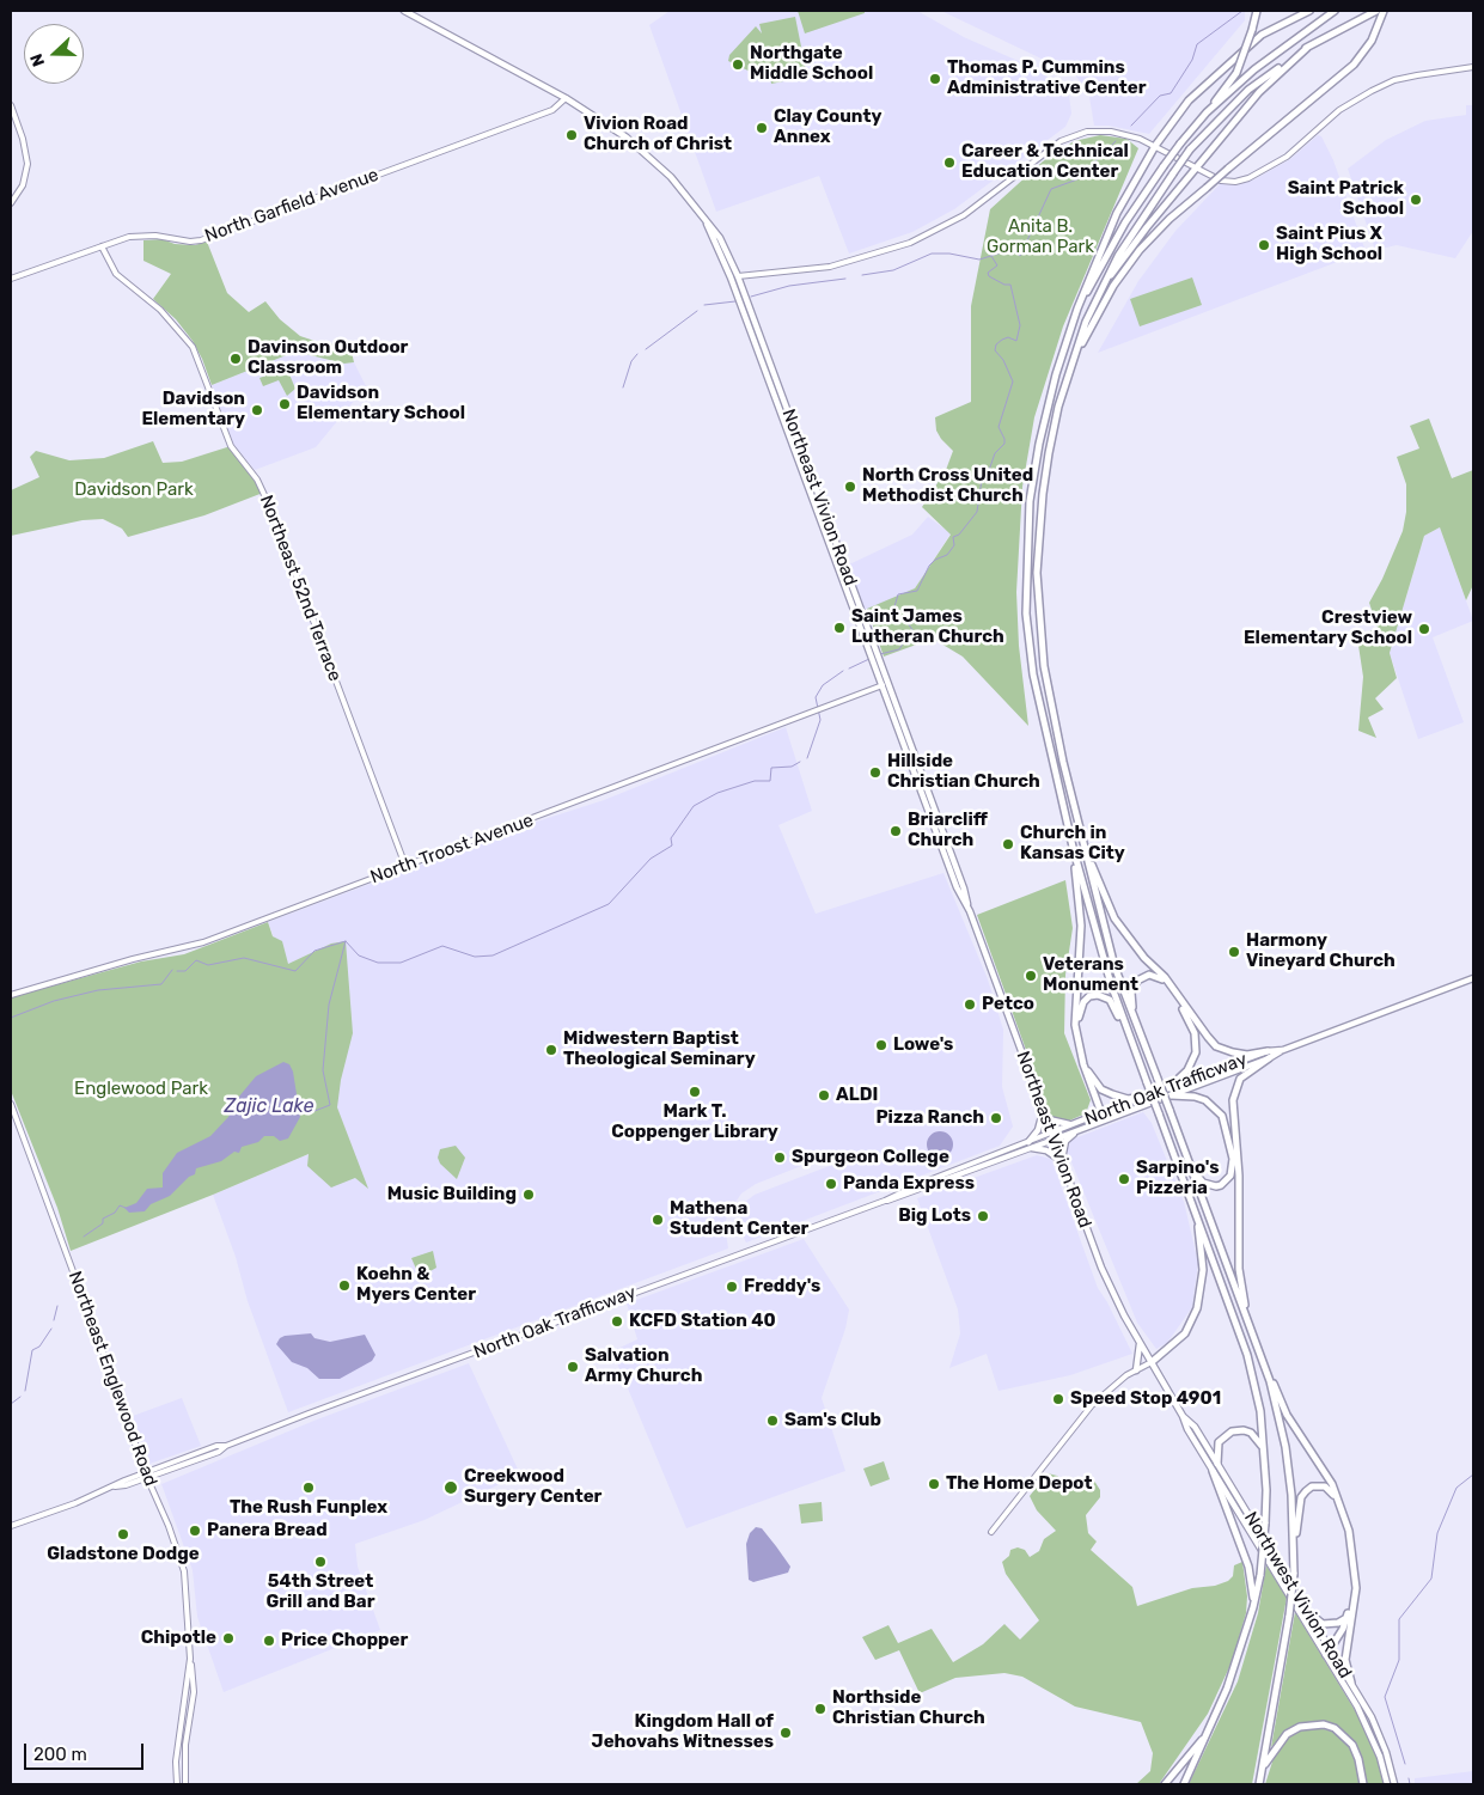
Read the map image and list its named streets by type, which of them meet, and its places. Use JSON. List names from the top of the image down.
{
  "streets": {
    "main road": ["Northeast Vivion Road", "North Oak Trafficway", "Northwest Vivion Road"],
    "street": [
      "North Garfield Avenue",
      "Northeast 52nd Terrace",
      "North Troost Avenue",
      "Northeast Englewood Road"
    ]
  },
  "crossings": [
    ["North Garfield Avenue", "Northeast Vivion Road"],
    ["North Garfield Avenue", "Northeast 52nd Terrace"],
    ["Northeast Vivion Road", "North Troost Avenue"],
    ["Northeast Vivion Road", "North Oak Trafficway"],
    ["Northeast Vivion Road", "Northwest Vivion Road"],
    ["Northeast 52nd Terrace", "North Troost Avenue"],
    ["North Oak Trafficway", "Northeast Englewood Road"]
  ],
  "water": ["Zajic Lake"],
  "parks": ["Anita B. Gorman Park", "Davidson Park", "Englewood Park"],
  "places": [
    "Northgate Middle School",
    "Thomas P. Cummins Administrative Center",
    "Clay County Annex",
    "Vivion Road Church of Christ",
    "Career & Technical Education Center",
    "Saint Patrick School",
    "Saint Pius X High School",
    "Davinson Outdoor Classroom",
    "Davidson Elementary School",
    "Davidson Elementary",
    "North Cross United Methodist Church",
    "Saint James Lutheran Church",
    "Crestview Elementary School",
    "Hillside Christian Church",
    "Briarcliff Church",
    "Church in Kansas City",
    "Harmony Vineyard Church",
    "Veterans Monument",
    "Petco",
    "Lowe's",
    "Midwestern Baptist Theological Seminary",
    "Mark T. Coppenger Library",
    "ALDI",
    "Pizza Ranch",
    "Spurgeon College",
    "Sarpino's Pizzeria",
    "Panda Express",
    "Music Building",
    "Big Lots",
    "Mathena Student Center",
    "Koehn & Myers Center",
    "Freddy's",
    "KCFD Station 40",
    "Salvation Army Church",
    "Speed Stop 4901",
    "Sam's Club",
    "The Home Depot",
    "The Rush Funplex",
    "Creekwood Surgery Center",
    "Panera Bread",
    "Gladstone Dodge",
    "54th Street Grill and Bar",
    "Chipotle",
    "Price Chopper",
    "Northside Christian Church",
    "Kingdom Hall of Jehovahs Witnesses"
  ],
  "scale_bar": "200 m",
  "north": "left"
}
